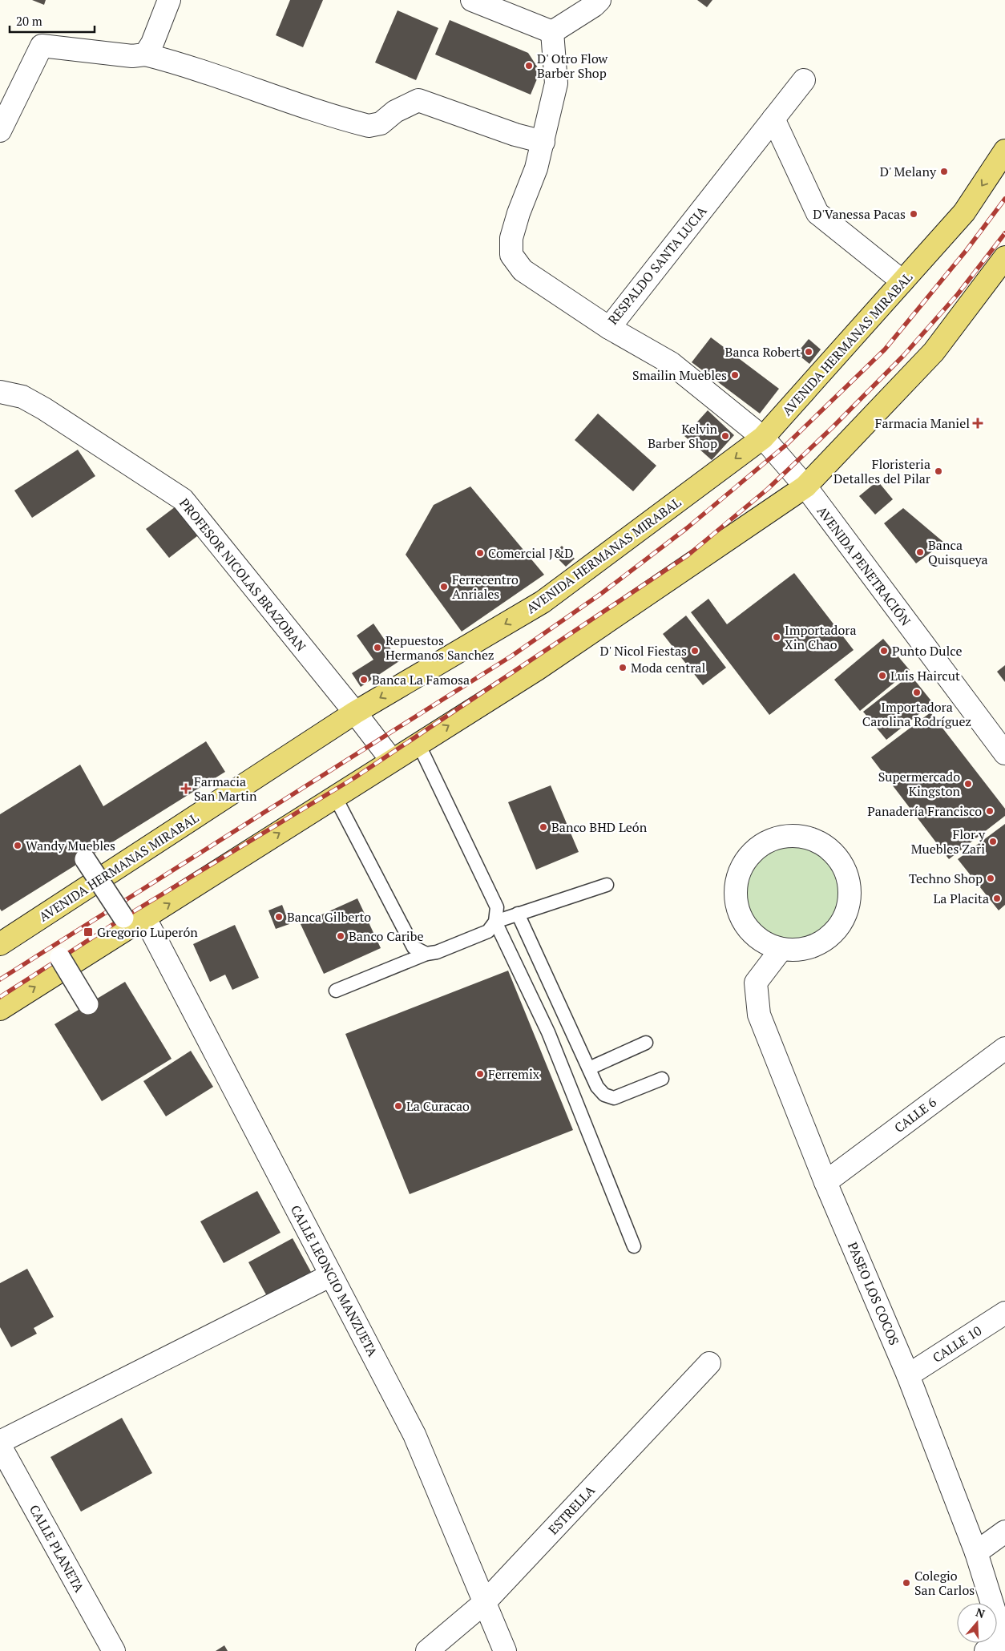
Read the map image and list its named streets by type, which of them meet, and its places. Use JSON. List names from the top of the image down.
{
  "streets": {
    "main road": ["AVENIDA HERMANAS MIRABAL"],
    "street": [
      "RESPALDO SANTA LUCIA",
      "AVENIDA PENETRACIÓN",
      "PROFESOR NICOLAS BRAZOBAN",
      "CALLE 6",
      "CALLE LEONCIO MANZUETA",
      "PASEO LOS COCOS",
      "CALLE 10",
      "ESTRELLA",
      "CALLE PLANETA"
    ]
  },
  "crossings": [
    ["RESPALDO SANTA LUCIA", "AVENIDA PENETRACIÓN"],
    ["AVENIDA HERMANAS MIRABAL", "AVENIDA PENETRACIÓN"],
    ["AVENIDA HERMANAS MIRABAL", "PROFESOR NICOLAS BRAZOBAN"],
    ["CALLE 6", "PASEO LOS COCOS"],
    ["CALLE LEONCIO MANZUETA", "ESTRELLA"],
    ["PASEO LOS COCOS", "CALLE 10"]
  ],
  "places": {
    "other": [
      "D' Otro Flow Barber Shop",
      "D' Melany",
      "D'Vanessa Pacas",
      "Banca Robert",
      "Smailin Muebles",
      "Kelvin Barber Shop",
      "Floristeria Detalles del Pilar",
      "Banca Quisqueya",
      "Comercial J&D",
      "Ferrecentro Anriales",
      "Importadora Xin Chao",
      "Repuestos Hermanos Sanchez",
      "D' Nicol Fiestas",
      "Punto Dulce",
      "Moda central",
      "Luis Haircut",
      "Banca La Famosa",
      "Importadora Carolina Rodríguez",
      "Supermercado Kingston",
      "Panadería Francisco",
      "Banco BHD León",
      "Flor y Muebles Zari",
      "Wandy Muebles",
      "Techno Shop",
      "La Placita",
      "Banca Gilberto",
      "Banco Caribe",
      "Ferremix",
      "La Curacao",
      "Colegio San Carlos"
    ],
    "health": ["Farmacia Maniel", "Farmacia San Martin"],
    "transit": ["Gregorio Luperón"]
  },
  "scale_bar": "20 m",
  "north": "top"
}
